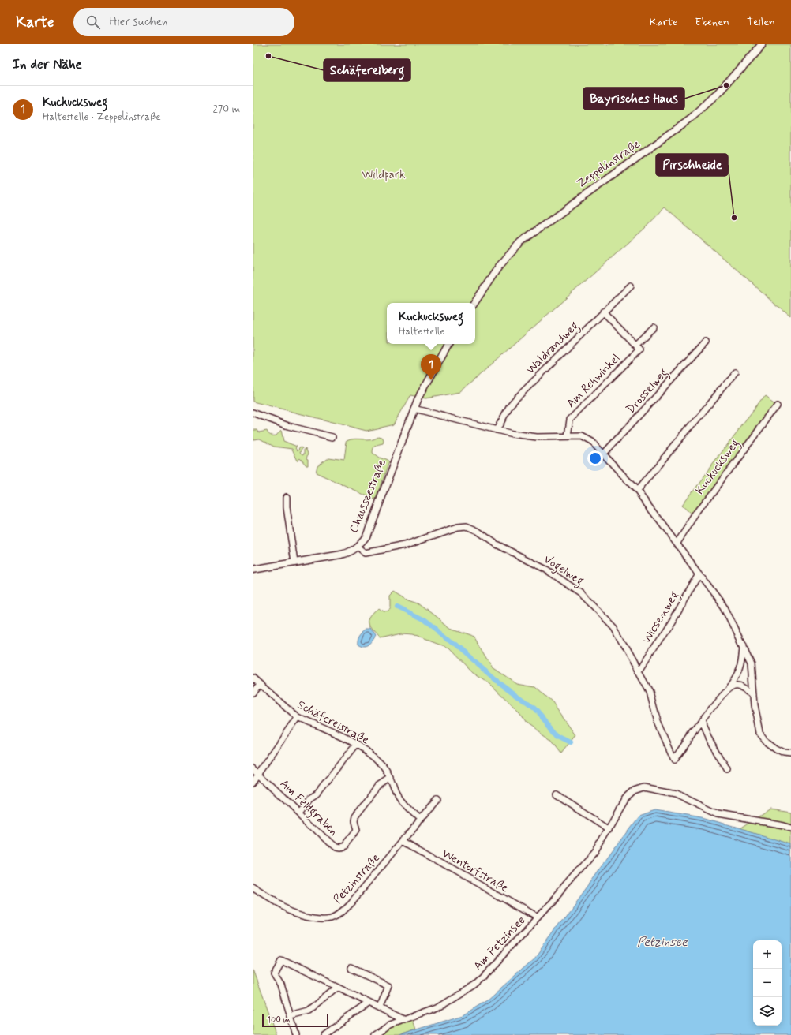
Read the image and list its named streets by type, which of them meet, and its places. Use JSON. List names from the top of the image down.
{
  "streets": {
    "main road": ["Zeppelinstraße", "Chausseestraße"],
    "street": [
      "Waldrandweg",
      "Am Rehwinkel",
      "Drosselweg",
      "Kuckucksweg",
      "Vogelweg",
      "Wiesenweg",
      "Schäfereistraße",
      "Am Feldgraben",
      "Wentorfstraße",
      "Petzinstraße",
      "Am Petzinsee"
    ]
  },
  "crossings": [
    ["Chausseestraße", "Vogelweg"],
    ["Vogelweg", "Wiesenweg"],
    ["Schäfereistraße", "Am Feldgraben"],
    ["Schäfereistraße", "Petzinstraße"],
    ["Wentorfstraße", "Petzinstraße"],
    ["Wentorfstraße", "Am Petzinsee"]
  ],
  "water": ["Petzinsee"],
  "parks": ["Wildpark"],
  "places": ["Schäfereiberg", "Bayrisches Haus", "Pirschheide"],
  "scale_bar": "100 m",
  "page": {
    "header": "Karte",
    "search": "Hier suchen",
    "nav": ["Karte", "Ebenen", "Teilen"],
    "heading": "In der Nähe",
    "list": [
      {
        "mark": "1",
        "name": "Kuckucksweg",
        "note": "Haltestelle · Zeppelinstraße",
        "value": "270 m"
      }
    ],
    "popup": ["Kuckucksweg", "Haltestelle"],
    "pins": "1",
    "map_buttons": ["+", "−"],
    "scale": "100 m"
  }
}
